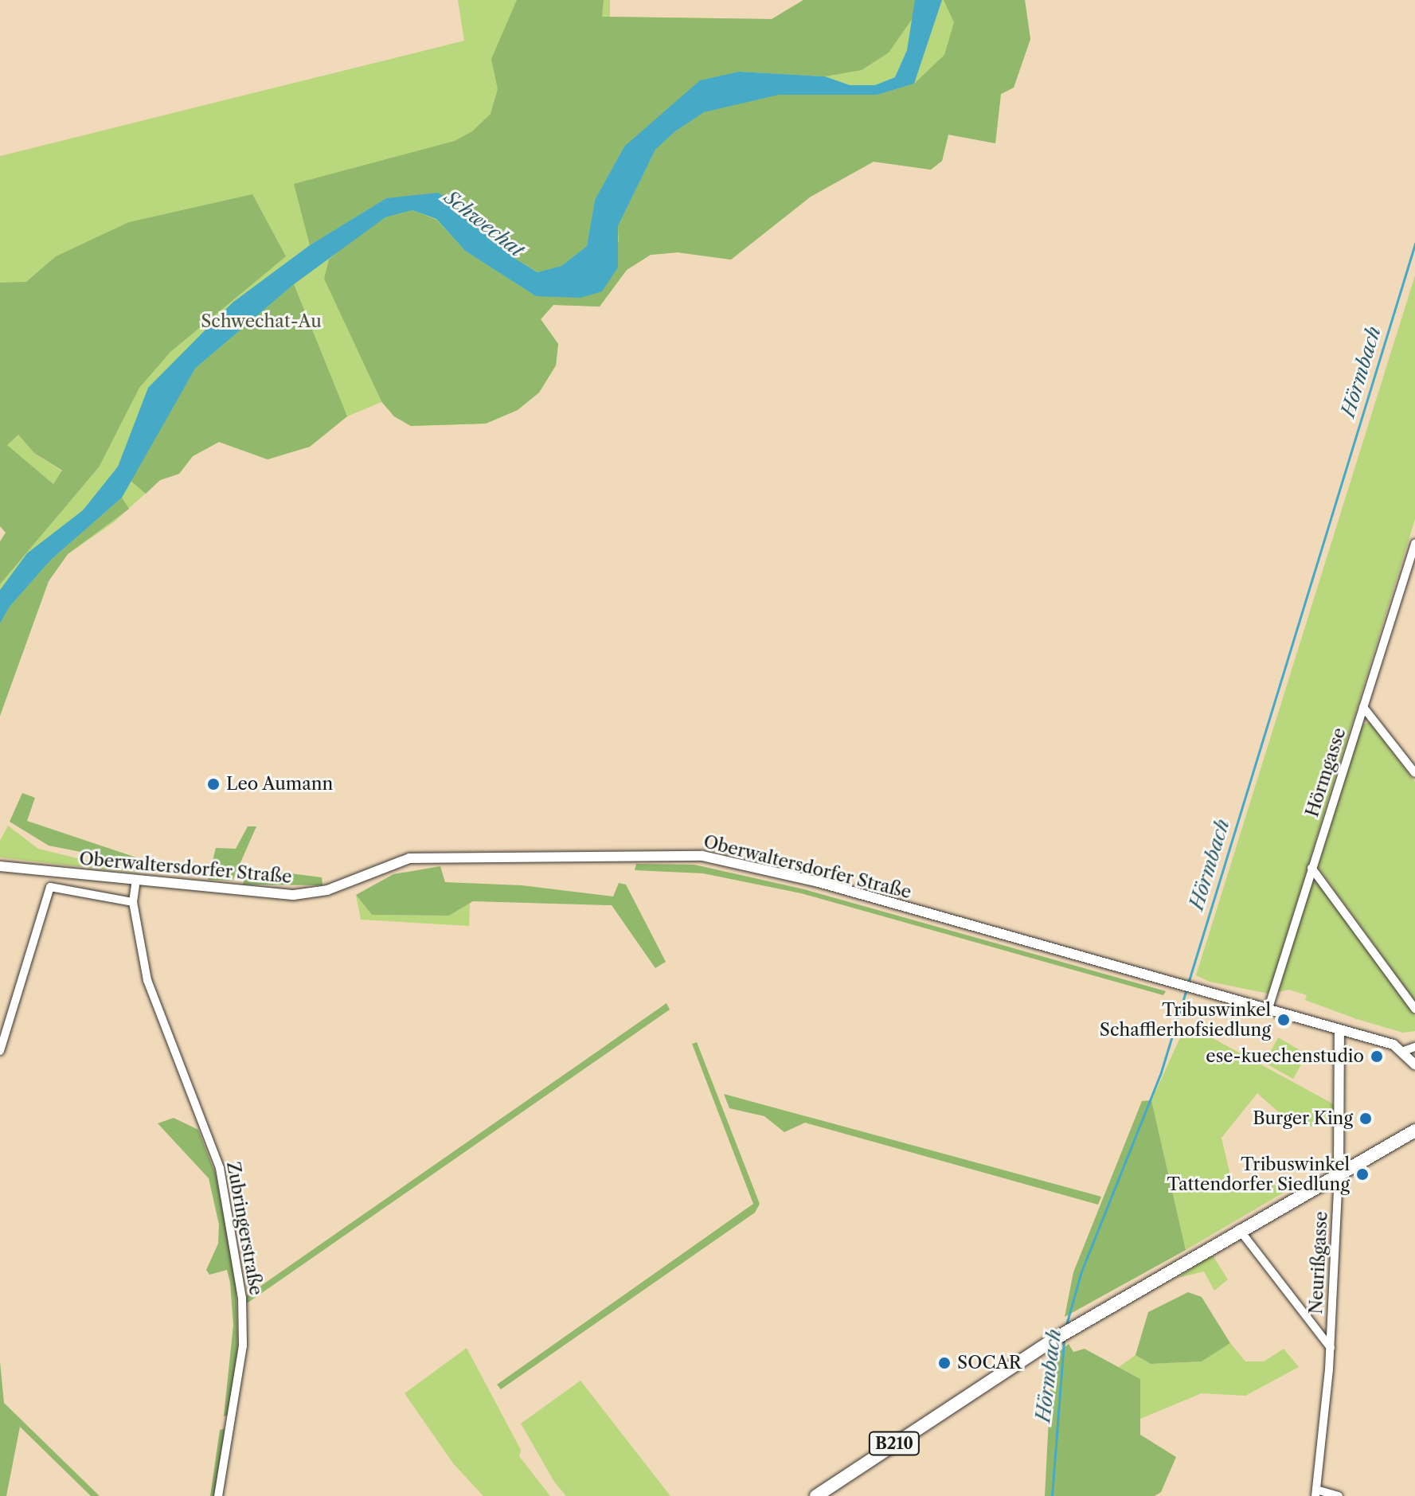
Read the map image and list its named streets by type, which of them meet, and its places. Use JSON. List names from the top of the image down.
{
  "streets": {
    "main road": ["B210"],
    "street": [
      "Hörmgasse",
      "Oberwaltersdorfer Straße",
      "Zubringerstraße",
      "Neurißgasse"
    ]
  },
  "crossings": [
    ["Hörmgasse", "Oberwaltersdorfer Straße"],
    ["Oberwaltersdorfer Straße", "Zubringerstraße"],
    ["Oberwaltersdorfer Straße", "Neurißgasse"],
    ["Neurißgasse", "B210"]
  ],
  "water": ["Schwechat", "Hörmbach"],
  "parks": ["Schwechat-Au"],
  "places": [
    "Leo Aumann",
    "Tribuswinkel Schafflerhofsiedlung",
    "ese-kuechenstudio",
    "Burger King",
    "Tribuswinkel Tattendorfer Siedlung",
    "SOCAR"
  ]
}
